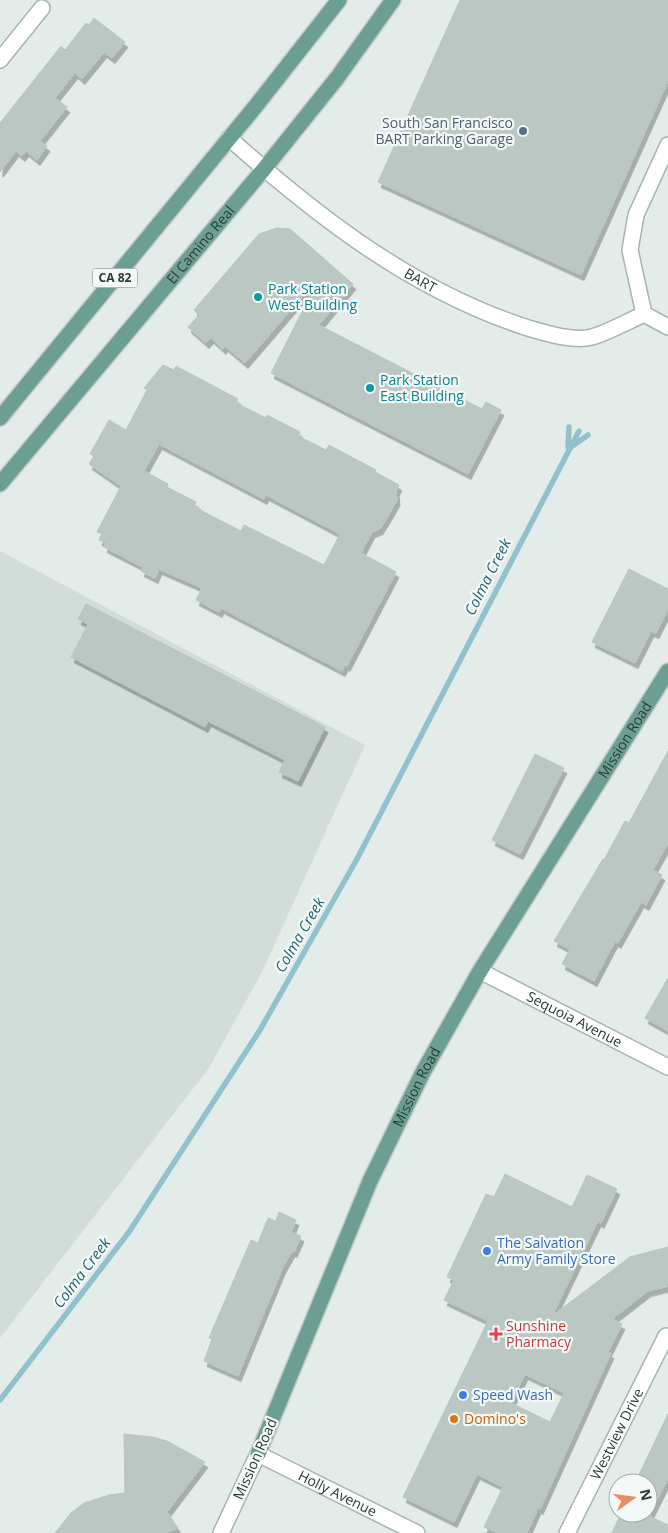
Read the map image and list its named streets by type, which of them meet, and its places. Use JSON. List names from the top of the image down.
{
  "streets": {
    "main road": ["El Camino Real", "CA 82", "Mission Road"],
    "street": [
      "BART",
      "Sequoia Avenue",
      "Westview Drive",
      "Holly Avenue"
    ]
  },
  "crossings": [
    ["El Camino Real", "BART"],
    ["CA 82", "BART"],
    ["Mission Road", "Sequoia Avenue"],
    ["Mission Road", "Holly Avenue"]
  ],
  "water": ["Colma Creek"],
  "places": {
    "other": [
      "South San Francisco BART Parking Garage",
      "Park Station West Building",
      "Park Station East Building",
      "The Salvation Army Family Store",
      "Speed Wash",
      "Domino's"
    ],
    "health": ["Sunshine Pharmacy"]
  },
  "north": "right"
}
